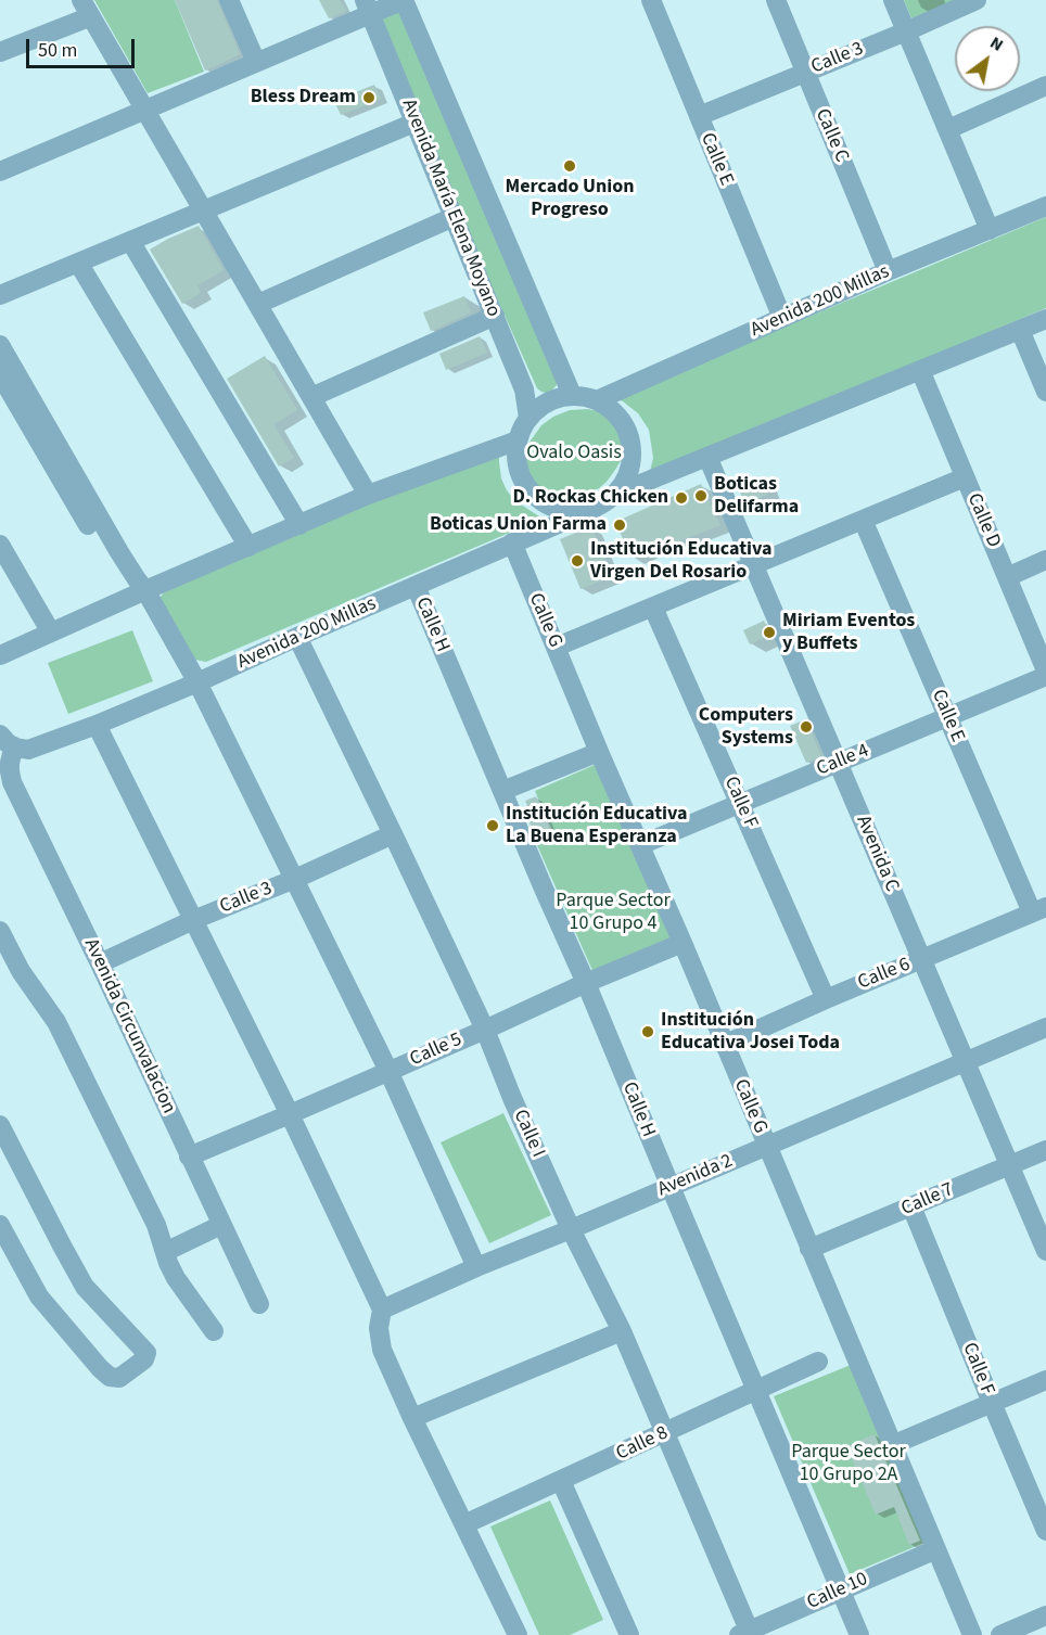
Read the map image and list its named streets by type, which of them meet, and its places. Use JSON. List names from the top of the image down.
{
  "streets": {
    "street": [
      "Calle 3",
      "Calle C",
      "Calle E",
      "Avenida María Elena Moyano",
      "Avenida 200 Millas",
      "Calle D",
      "Calle G",
      "Calle H",
      "Calle 4",
      "Calle F",
      "Avenida C",
      "Calle 6",
      "Avenida Circunvalacion",
      "Calle 5",
      "Calle I",
      "Avenida 2",
      "Calle 7",
      "Calle 8",
      "Calle 10"
    ]
  },
  "crossings": [
    ["Calle 3", "Calle C"],
    ["Calle 3", "Calle E"],
    ["Calle 3", "Avenida Circunvalacion"],
    ["Calle 3", "Calle I"],
    ["Calle C", "Avenida 200 Millas"],
    ["Calle E", "Avenida 200 Millas"],
    ["Calle E", "Calle 4"],
    ["Calle E", "Calle 6"],
    ["Avenida María Elena Moyano", "Avenida 200 Millas"],
    ["Avenida 200 Millas", "Calle G"],
    ["Avenida 200 Millas", "Calle H"],
    ["Avenida 200 Millas", "Avenida Circunvalacion"],
    ["Avenida 200 Millas", "Calle I"],
    ["Calle G", "Calle 4"],
    ["Calle G", "Calle 6"],
    ["Calle G", "Calle 5"],
    ["Calle G", "Avenida 2"],
    ["Calle G", "Calle 7"],
    ["Calle G", "Calle 10"],
    ["Calle H", "Calle 5"],
    ["Calle H", "Avenida 2"],
    ["Calle H", "Calle 8"],
    ["Calle H", "Calle 10"],
    ["Calle 4", "Calle F"],
    ["Calle 4", "Avenida C"],
    ["Calle F", "Calle 6"],
    ["Calle F", "Calle 7"],
    ["Avenida C", "Calle 6"],
    ["Avenida C", "Avenida 2"],
    ["Avenida C", "Calle 7"],
    ["Avenida Circunvalacion", "Calle 5"],
    ["Calle 5", "Calle I"],
    ["Calle I", "Avenida 2"],
    ["Calle I", "Calle 8"],
    ["Calle I", "Calle 10"]
  ],
  "parks": ["Ovalo Oasis", "Parque Sector 10 Grupo 4", "Parque Sector 10 Grupo 2A"],
  "places": [
    "Bless Dream",
    "Mercado Union Progreso",
    "Boticas Delifarma",
    "D. Rockas Chicken",
    "Boticas Union Farma",
    "Institución Educativa Virgen Del Rosario",
    "Miriam Eventos y Buffets",
    "Computers Systems",
    "Institución Educativa La Buena Esperanza",
    "Institución Educativa Josei Toda"
  ],
  "scale_bar": "50 m",
  "north": "top right"
}
